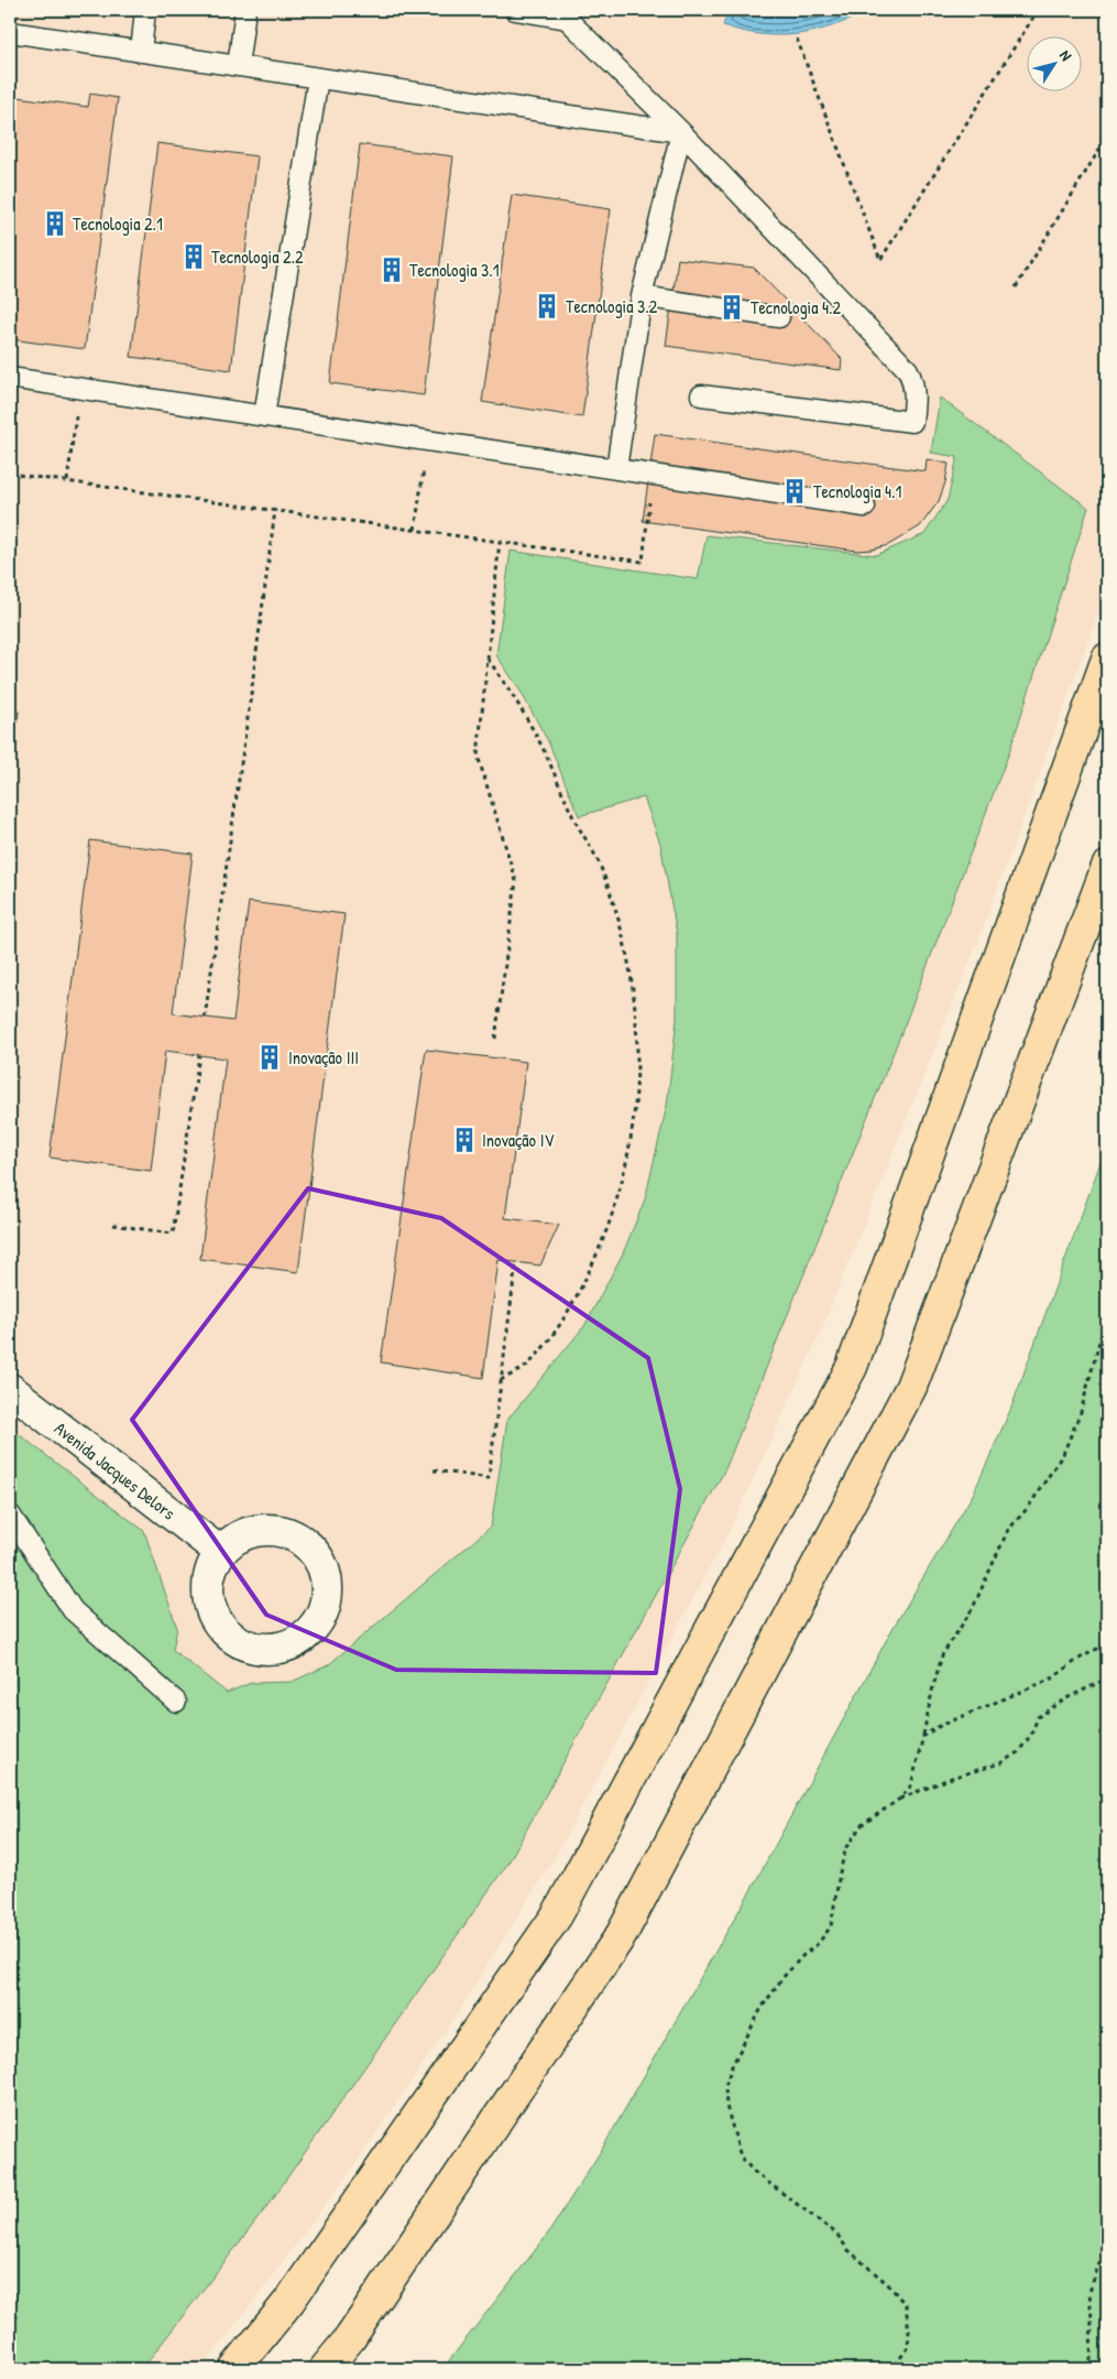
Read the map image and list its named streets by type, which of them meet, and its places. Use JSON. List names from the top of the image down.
{
  "streets": {
    "street": ["Avenida Jacques Delors"]
  },
  "places": {
    "building": [
      "Tecnologia 2.1",
      "Tecnologia 2.2",
      "Tecnologia 3.1",
      "Tecnologia 3.2",
      "Tecnologia 4.2",
      "Tecnologia 4.1",
      "Inovação III",
      "Inovação IV"
    ]
  },
  "north": "top right"
}
